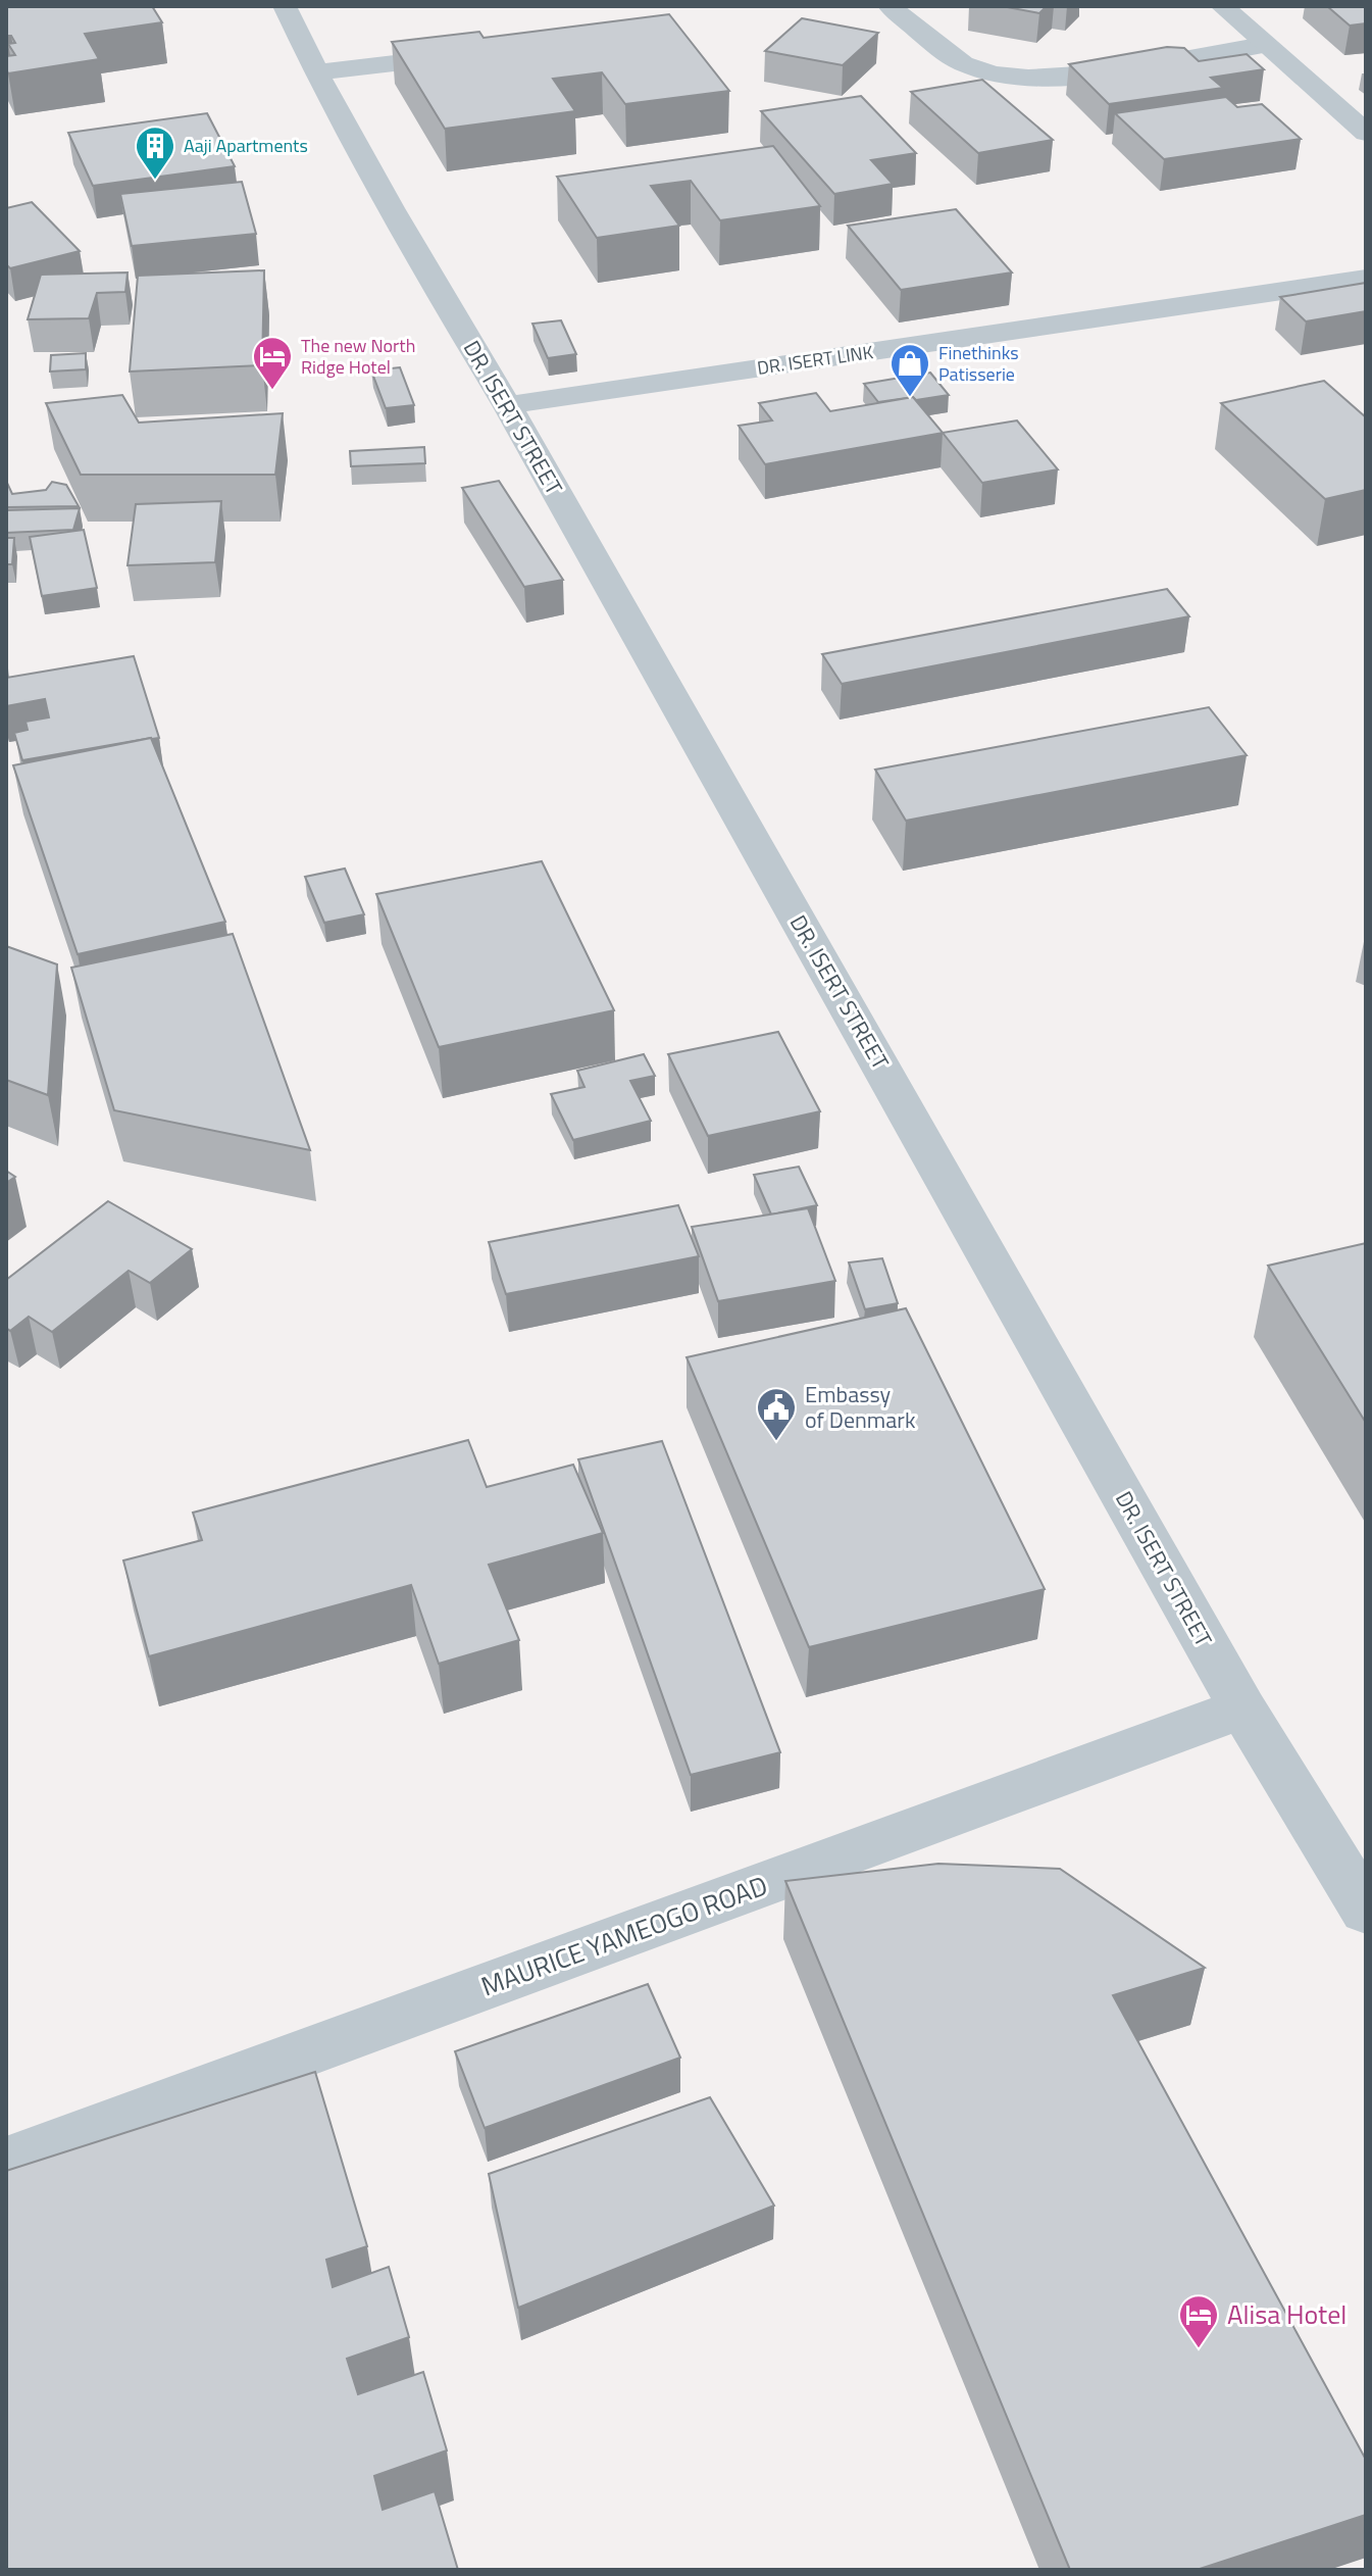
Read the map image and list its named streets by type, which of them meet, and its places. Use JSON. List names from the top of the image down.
{
  "streets": {
    "street": ["DR. ISERT LINK", "DR. ISERT STREET", "MAURICE YAMEOGO ROAD"]
  },
  "crossings": [
    ["DR. ISERT LINK", "DR. ISERT STREET"],
    ["DR. ISERT STREET", "MAURICE YAMEOGO ROAD"]
  ],
  "places": {
    "building": ["Aaji Apartments"],
    "hotel": ["The new North Ridge Hotel", "Alisa Hotel"],
    "shop": ["Finethinks Patisserie"],
    "public building": ["Embassy of Denmark"]
  }
}
